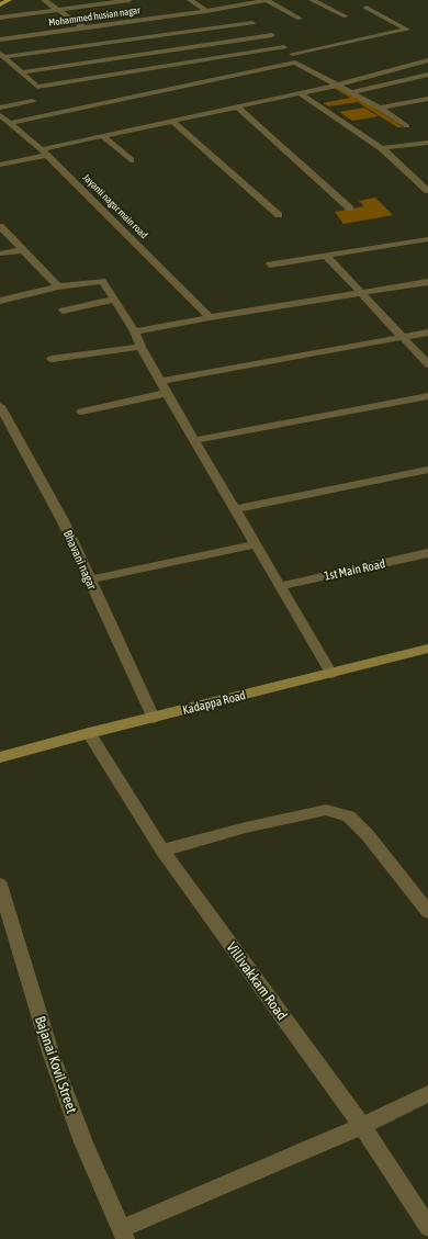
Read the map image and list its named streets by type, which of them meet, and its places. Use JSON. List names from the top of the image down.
{
  "streets": {
    "main road": ["Kadappa Road"],
    "street": [
      "Mohammed husian nagar",
      "Jayanti nagar main road",
      "Bhavani nagar",
      "1st Main Road",
      "Villivakkam Road",
      "Bajanai Kovil Street"
    ]
  },
  "crossings": [
    ["Bhavani nagar", "Kadappa Road"],
    ["Kadappa Road", "Villivakkam Road"]
  ]
}
